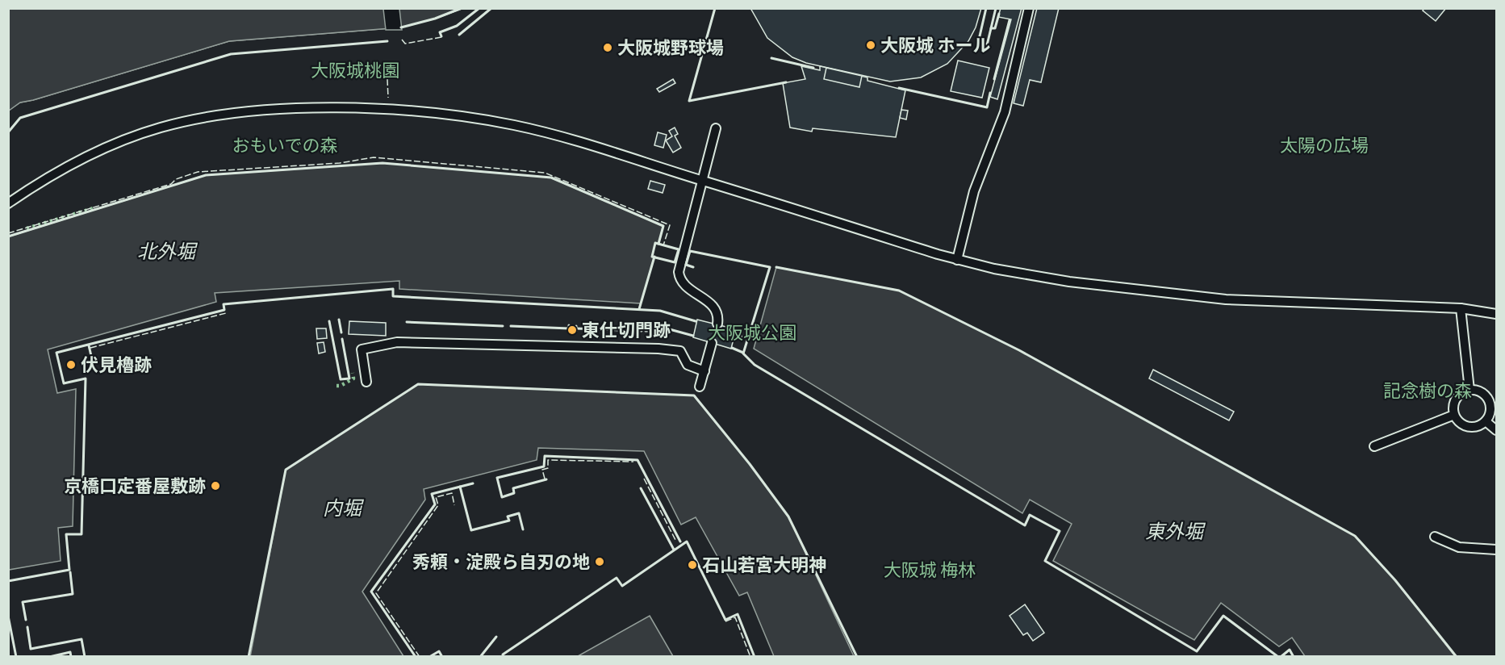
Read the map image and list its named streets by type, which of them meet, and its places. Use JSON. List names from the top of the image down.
{
  "water": ["北外堀", "内堀", "東外堀"],
  "parks": [
    "大阪城桃園",
    "おもいでの森",
    "太陽の広場",
    "大阪城公園",
    "記念樹の森",
    "大阪城 梅林"
  ],
  "places": [
    "大阪城 ホール",
    "大阪城野球場",
    "東仕切門跡",
    "伏見櫓跡",
    "京橋口定番屋敷跡",
    "秀頼・淀殿ら自刃の地",
    "石山若宮大明神"
  ]
}
